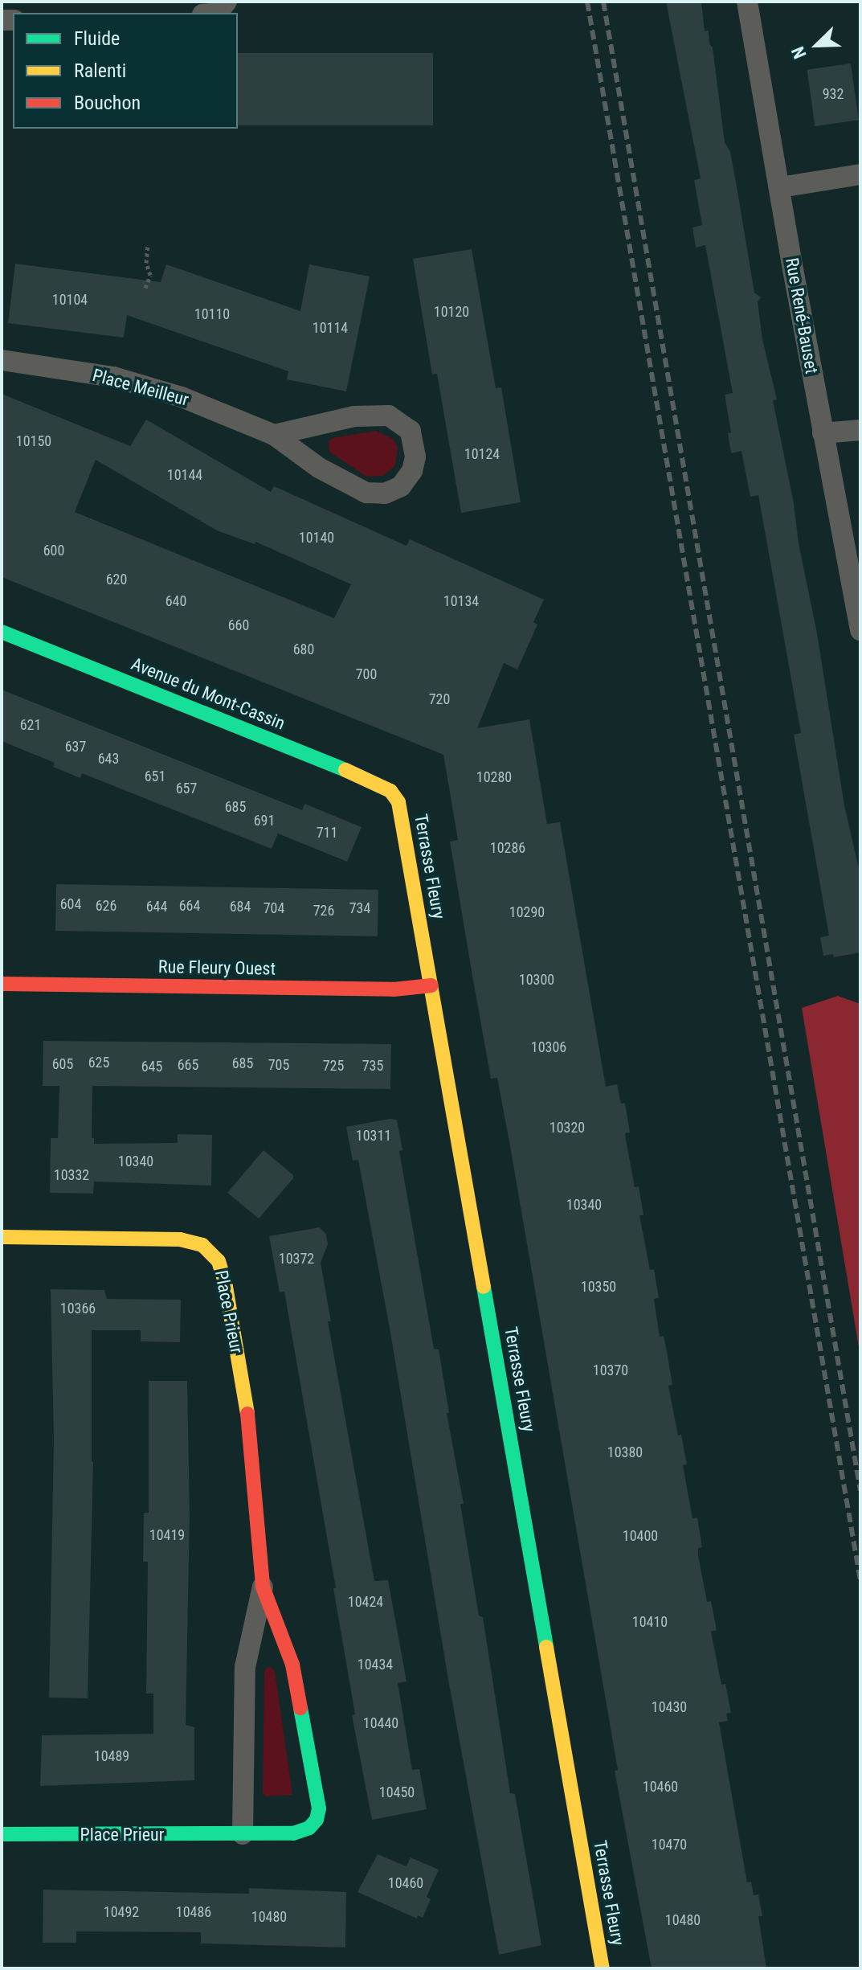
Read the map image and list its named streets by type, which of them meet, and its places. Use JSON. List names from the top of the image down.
{
  "streets": {
    "street": [
      "Rue René-Bauset",
      "Place Meilleur",
      "Avenue du Mont-Cassin",
      "Terrasse Fleury",
      "Rue Fleury Ouest",
      "Place Prieur"
    ]
  },
  "crossings": [
    ["Avenue du Mont-Cassin", "Terrasse Fleury"],
    ["Terrasse Fleury", "Rue Fleury Ouest"]
  ],
  "house_numbers": [
    "932",
    "10104",
    "10120",
    "10110",
    "10114",
    "10150",
    "10124",
    "10144",
    "10140",
    "600",
    "620",
    "640",
    "10134",
    "660",
    "680",
    "700",
    "720",
    "621",
    "637",
    "643",
    "651",
    "10280",
    "657",
    "685",
    "691",
    "711",
    "10286",
    "604",
    "626",
    "664",
    "644",
    "684",
    "704",
    "734",
    "726",
    "10290",
    "10300",
    "10306",
    "625",
    "685",
    "605",
    "665",
    "705",
    "725",
    "735",
    "645",
    "10320",
    "10311",
    "10340",
    "10332",
    "10340",
    "10372",
    "10350",
    "10366",
    "10370",
    "10380",
    "10419",
    "10400",
    "10424",
    "10410",
    "10434",
    "10430",
    "10440",
    "10489",
    "10460",
    "10450",
    "10470",
    "10460",
    "10492",
    "10486",
    "10480",
    "10480"
  ],
  "legend": ["Fluide", "Ralenti", "Bouchon"],
  "north": "bottom left"
}
